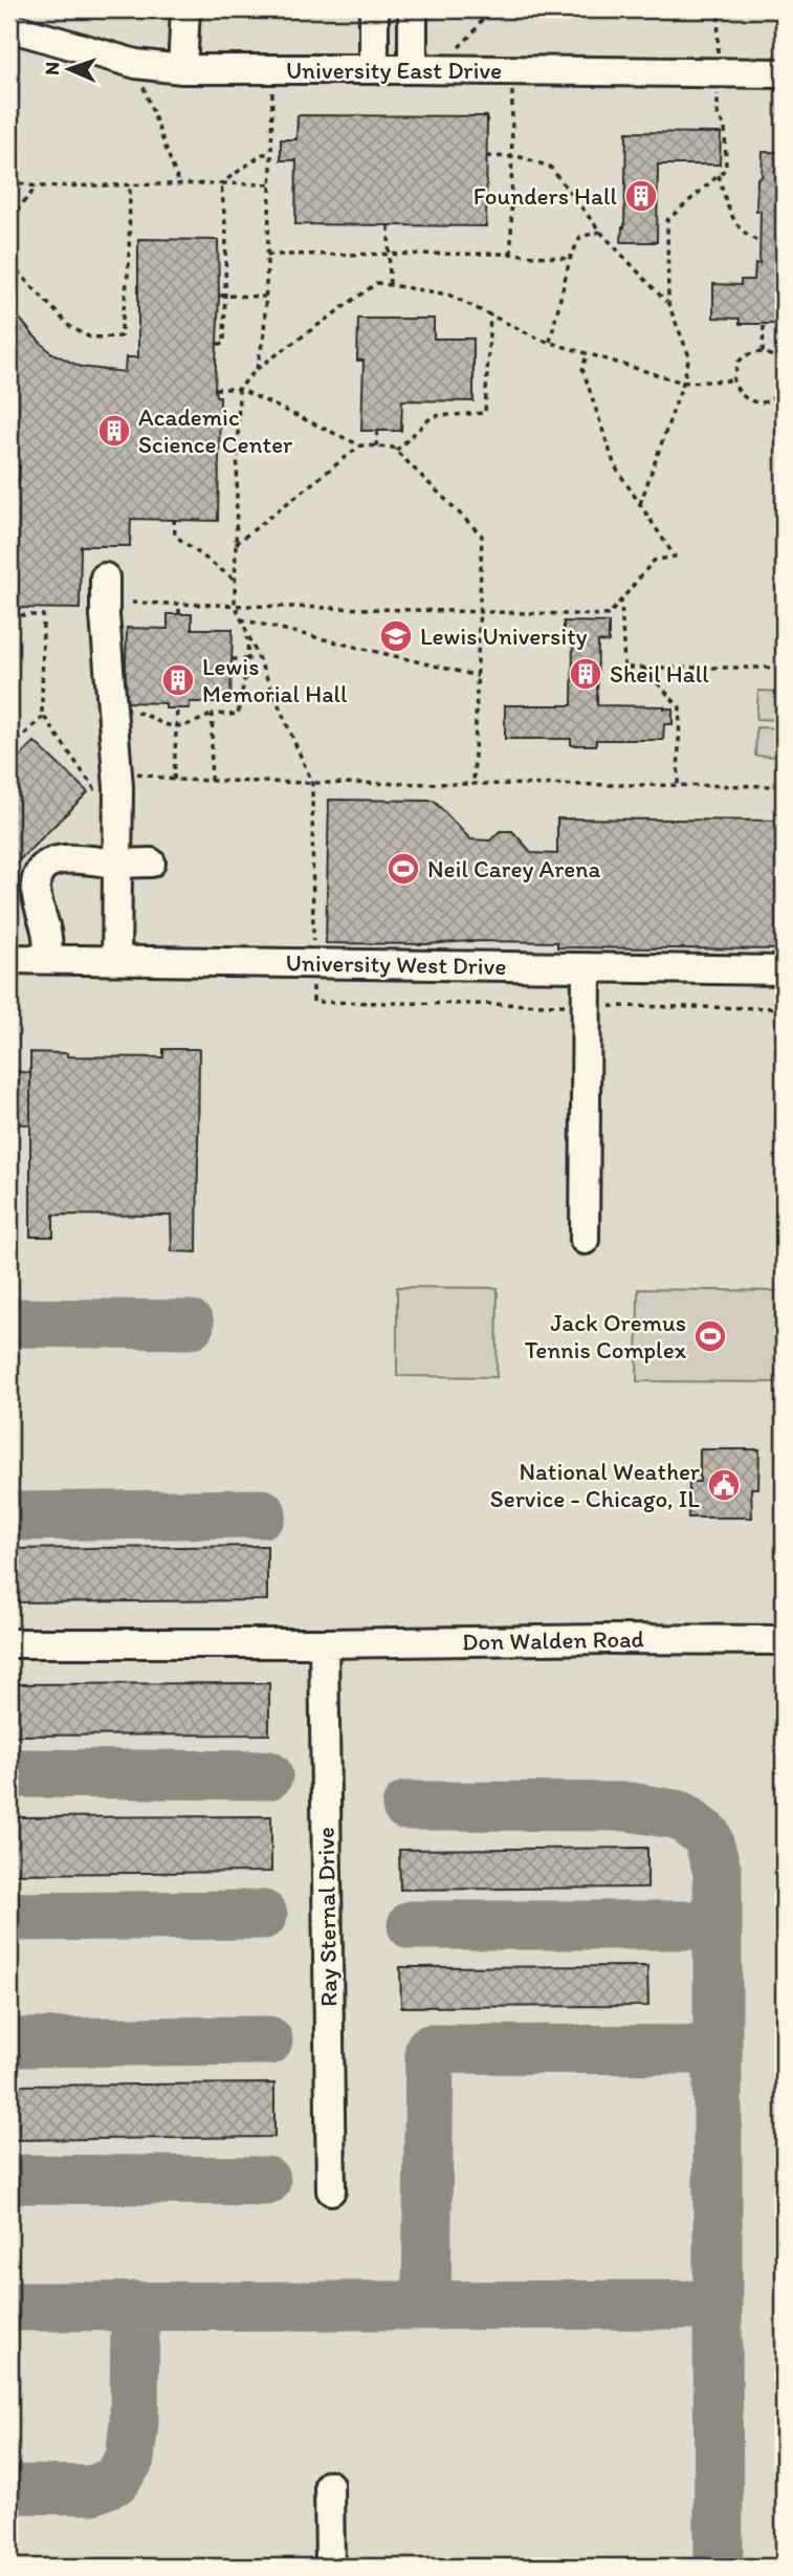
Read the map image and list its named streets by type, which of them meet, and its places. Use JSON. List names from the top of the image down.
{
  "streets": {
    "street": [
      "University East Drive",
      "University West Drive",
      "Don Walden Road",
      "Ray Sternal Drive"
    ]
  },
  "crossings": [
    ["Don Walden Road", "Ray Sternal Drive"]
  ],
  "places": {
    "building": [
      "Founders Hall",
      "Academic Science Center",
      "Sheil Hall",
      "Lewis Memorial Hall"
    ],
    "school or university": ["Lewis University"],
    "sports": ["Neil Carey Arena", "Jack Oremus Tennis Complex"],
    "public building": ["National Weather Service - Chicago, IL"]
  },
  "north": "left"
}
